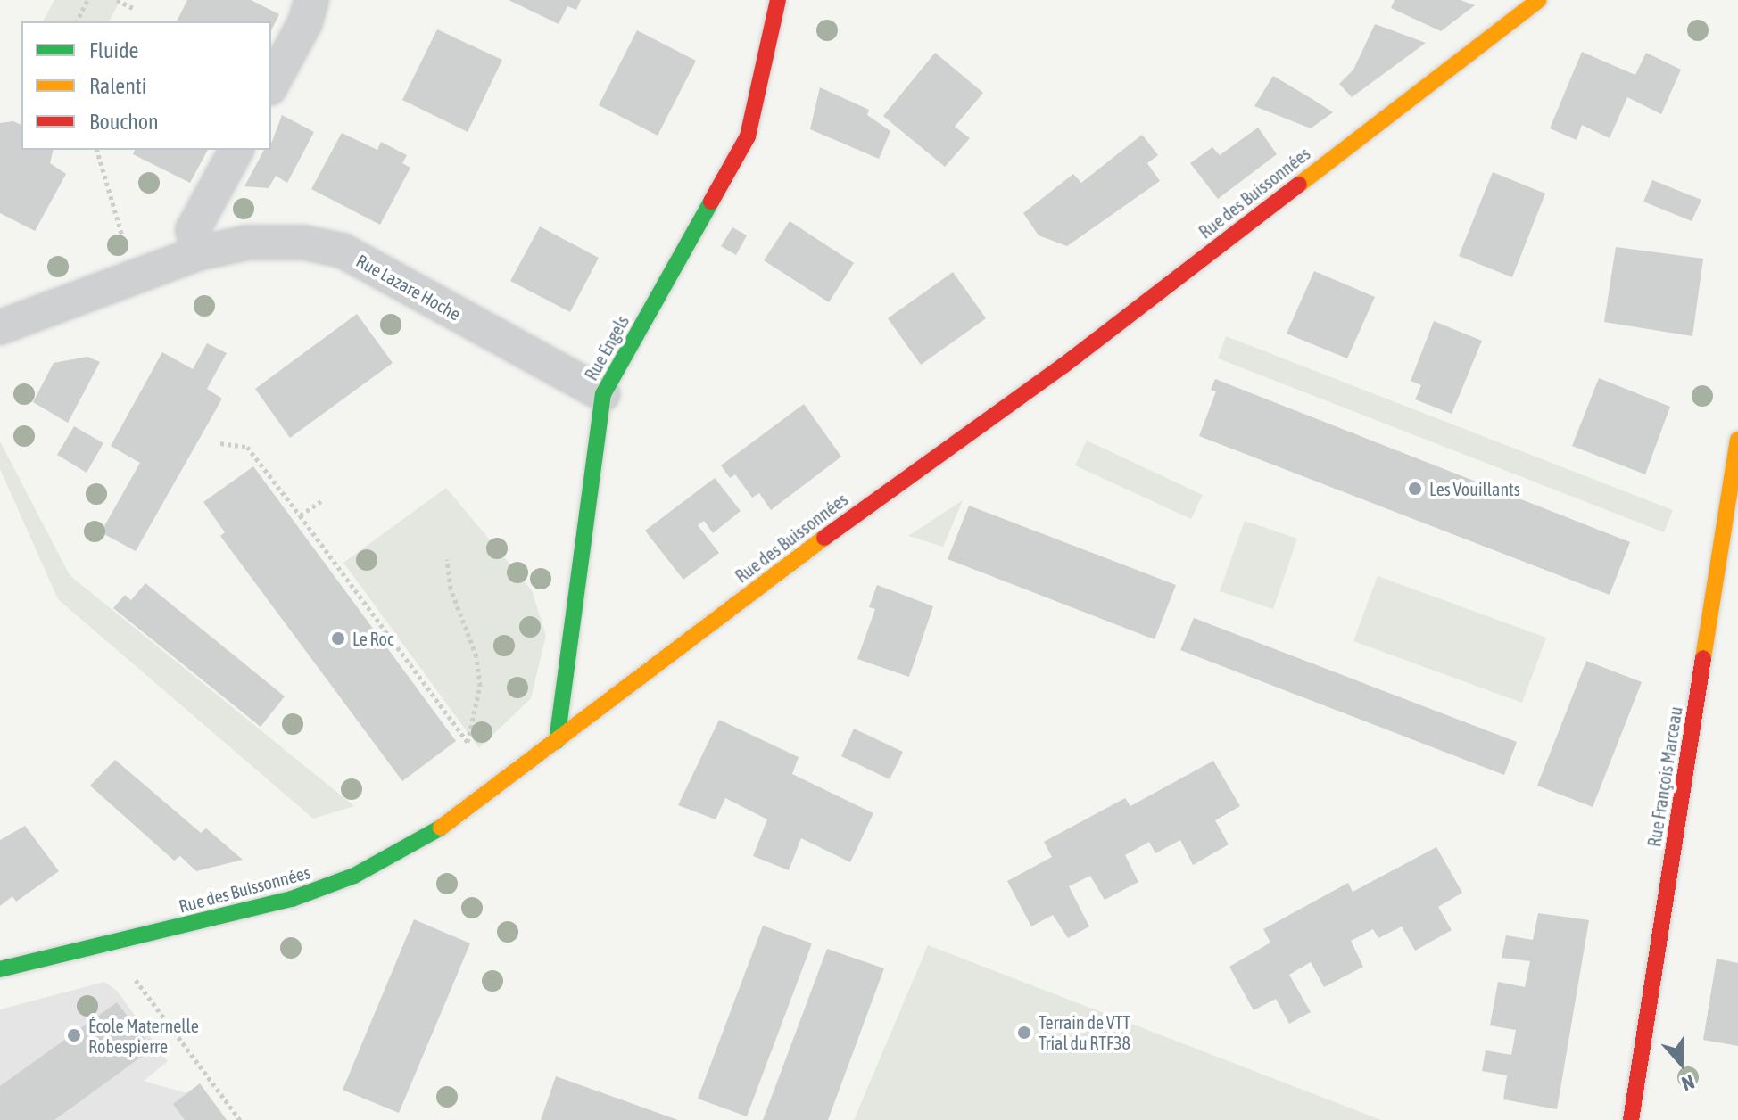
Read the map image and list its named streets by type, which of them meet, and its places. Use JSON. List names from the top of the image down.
{
  "streets": {
    "street": [
      "Rue des Buissonnées",
      "Rue Lazare Hoche",
      "Rue Engels",
      "Rue François Marceau"
    ]
  },
  "crossings": [
    ["Rue des Buissonnées", "Rue Engels"],
    ["Rue Lazare Hoche", "Rue Engels"]
  ],
  "places": [
    "Les Vouillants",
    "Le Roc",
    "Terrain de VTT Trial du RTF38",
    "École Maternelle Robespierre"
  ],
  "legend": ["Fluide", "Ralenti", "Bouchon"],
  "north": "bottom"
}
